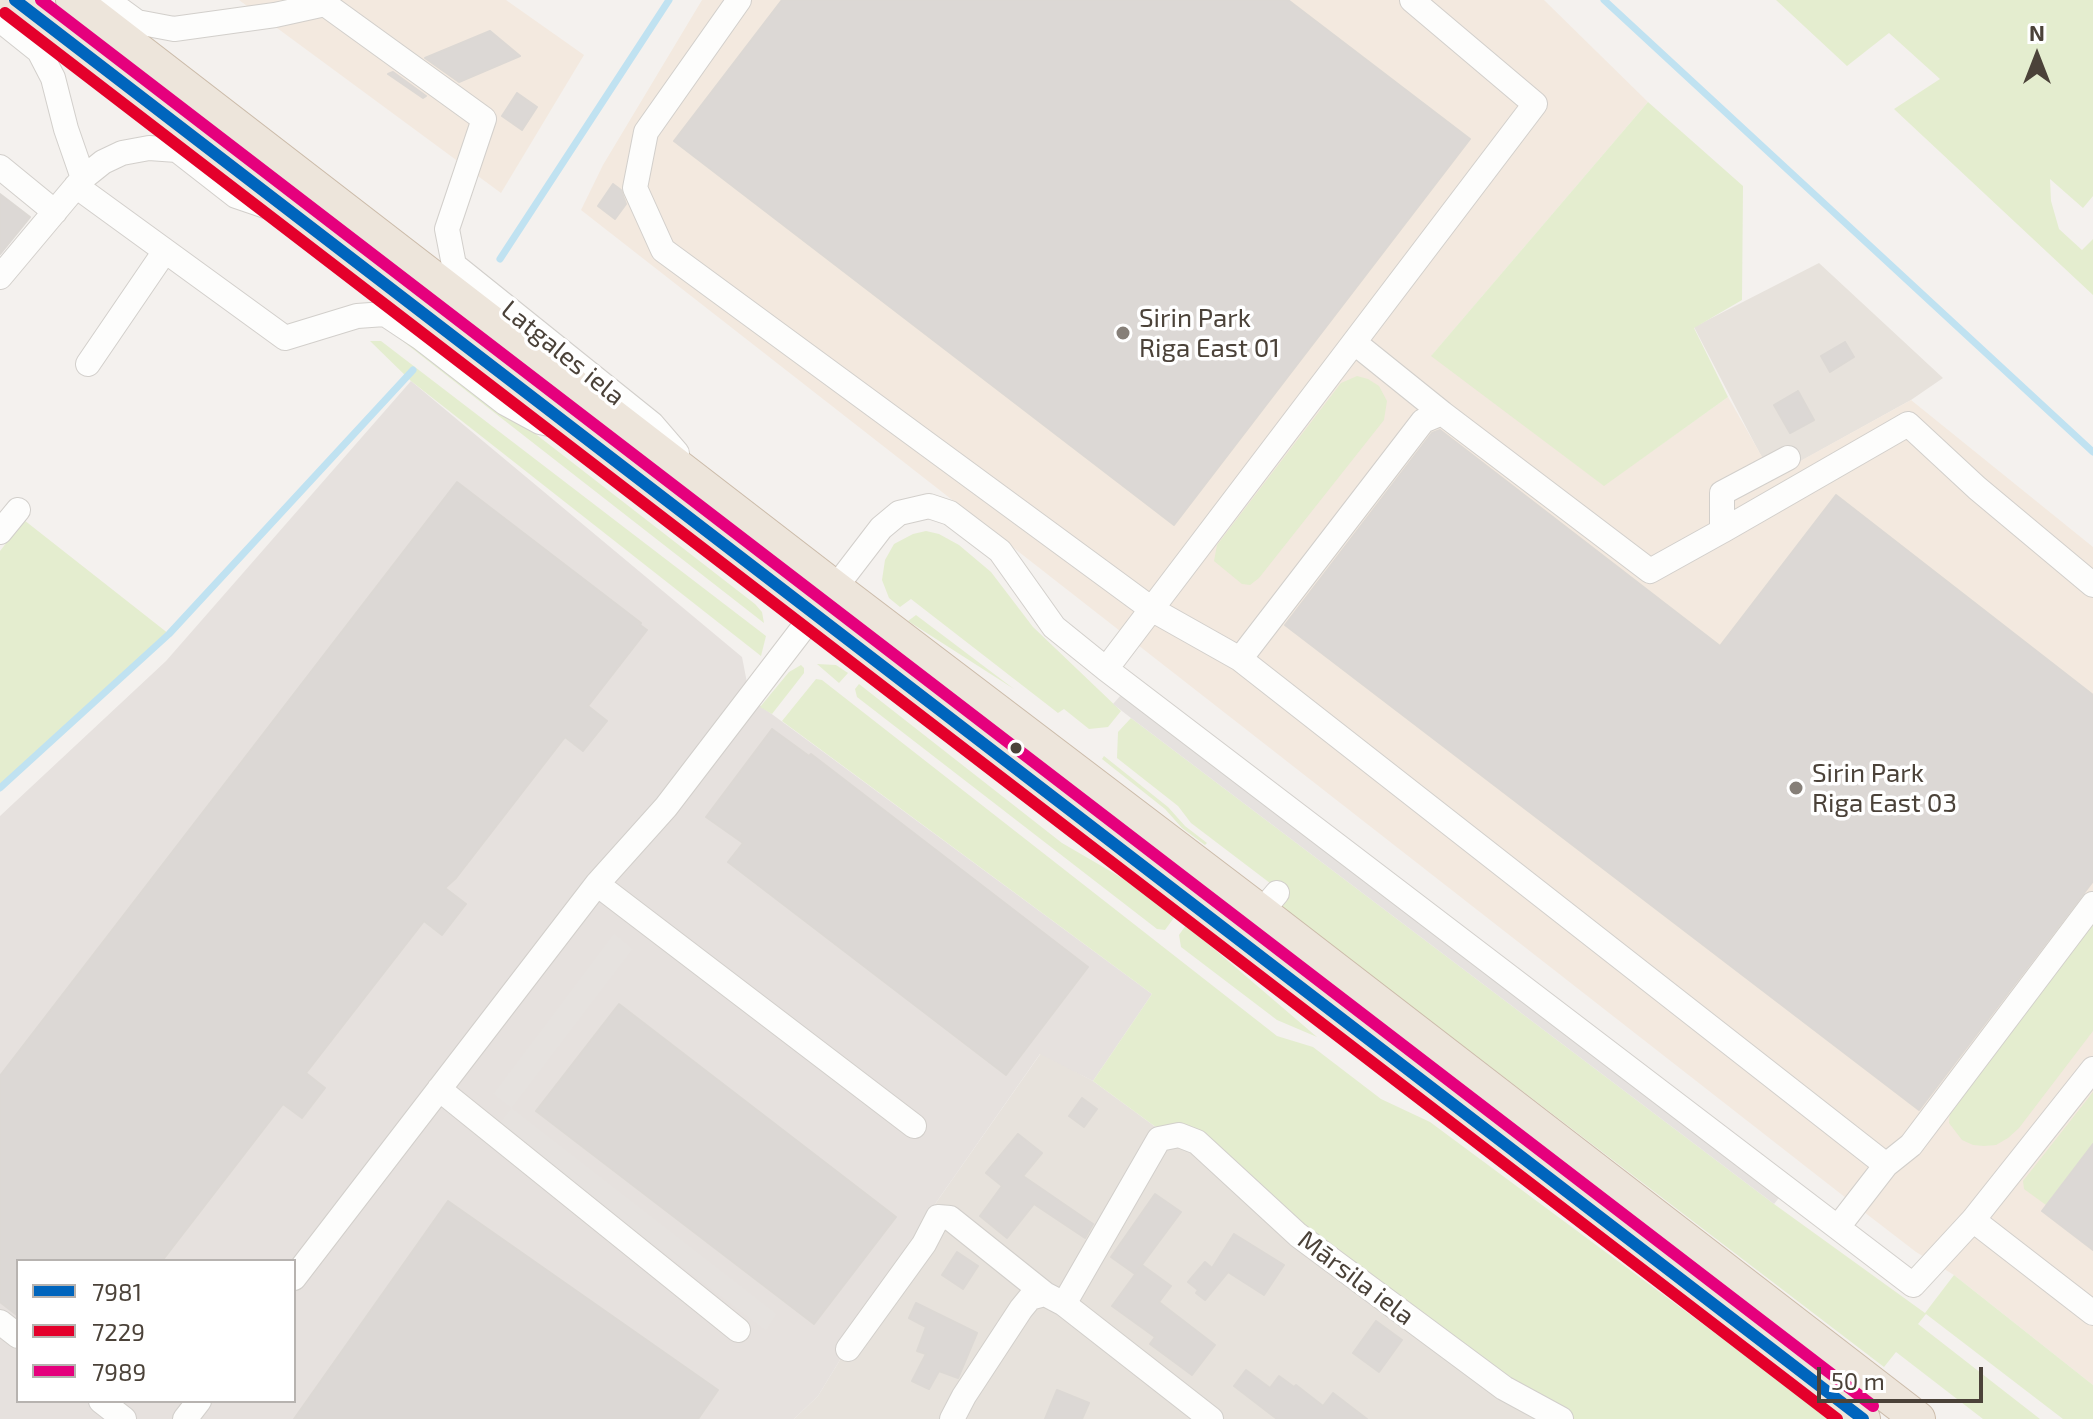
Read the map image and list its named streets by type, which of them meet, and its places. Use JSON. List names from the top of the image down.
{
  "streets": {
    "highway": ["Latgales iela"],
    "street": ["Mārsila iela"]
  },
  "places": ["Sirin Park Riga East 01", "Sirin Park Riga East 03"],
  "lines": ["transit line 7981", "transit line 7989", "transit line 7229"],
  "legend": ["7981", "7229", "7989"],
  "scale_bar": "50 m",
  "north": "top"
}
